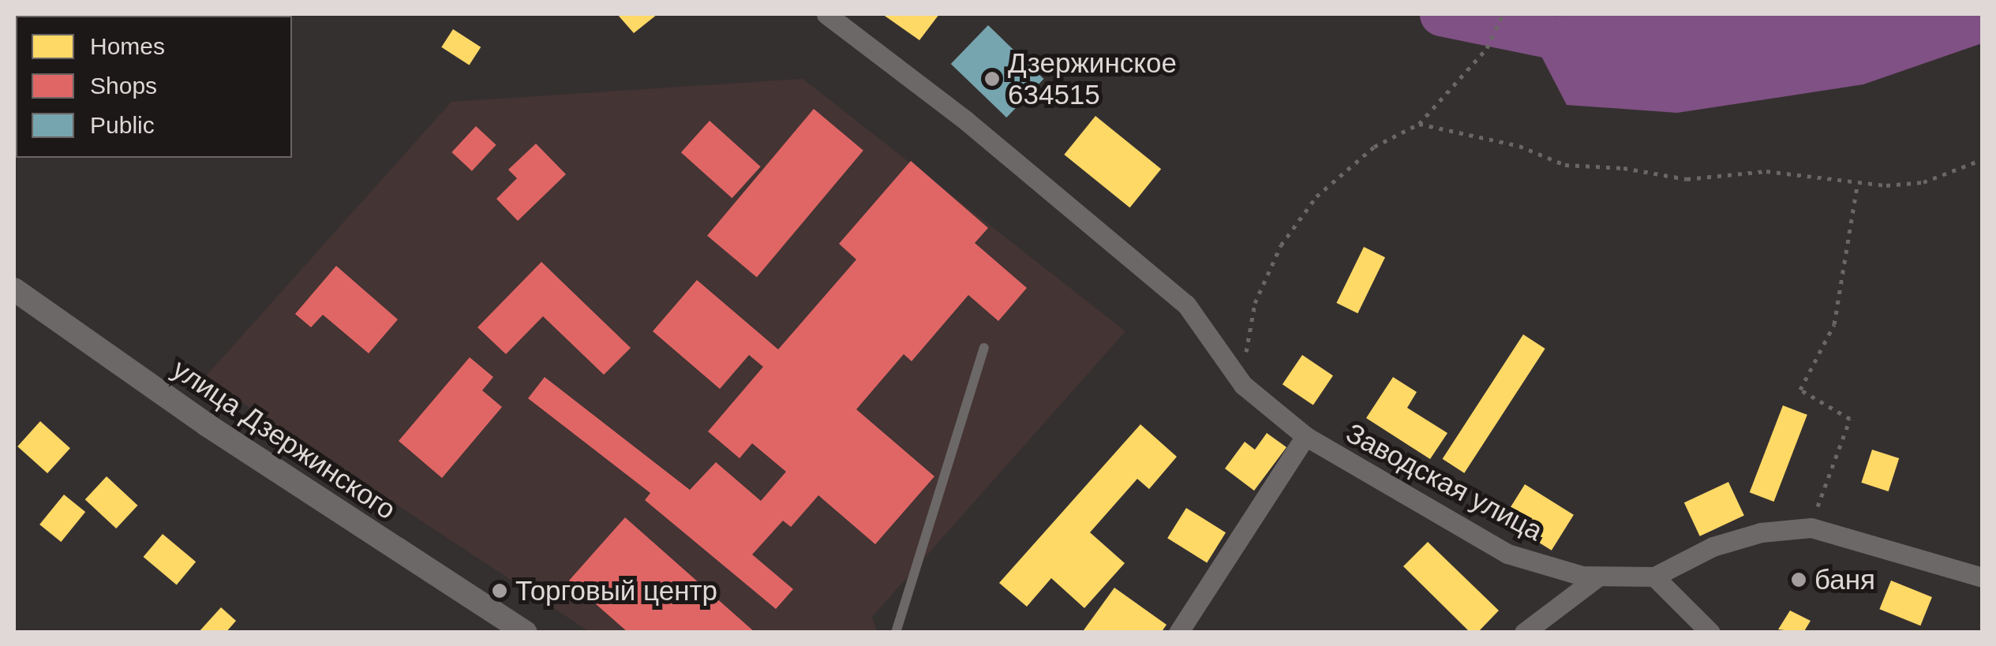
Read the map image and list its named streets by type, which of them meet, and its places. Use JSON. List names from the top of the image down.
{
  "streets": {
    "street": ["улица Дзержинского", "Заводская улица"]
  },
  "places": ["Дзержинское 634515", "баня", "Торговый центр"],
  "legend": ["Homes", "Shops", "Public"]
}
